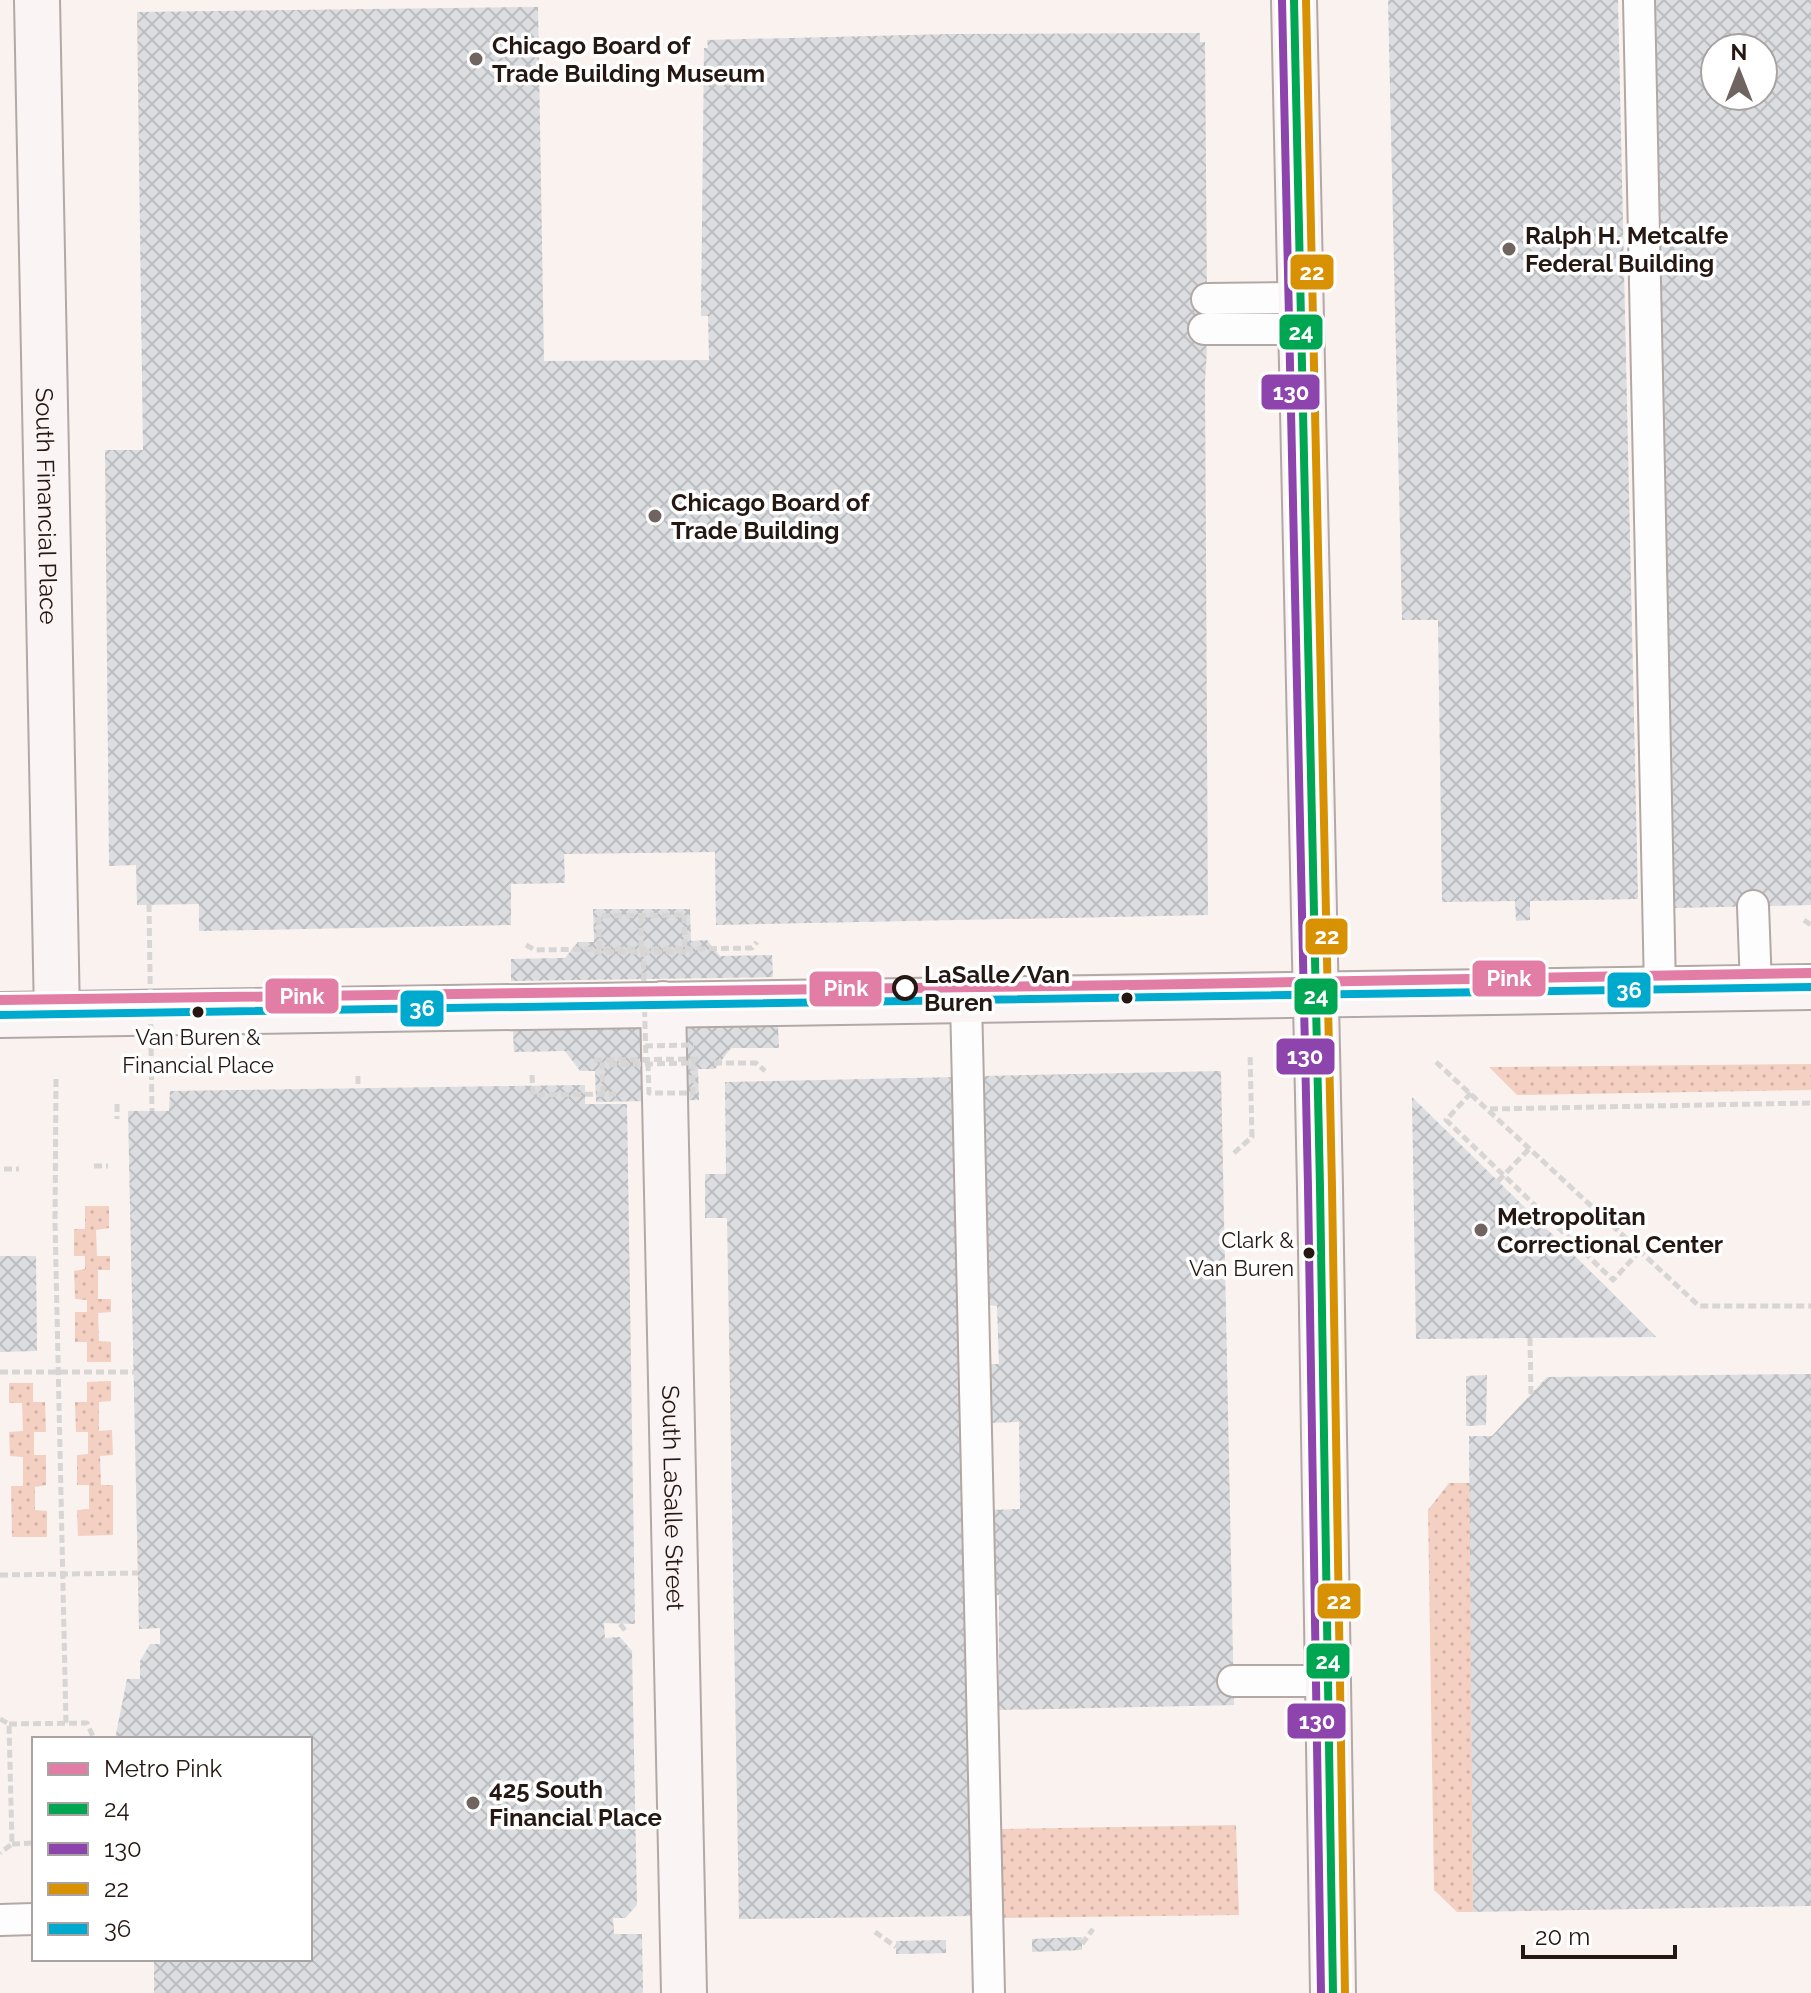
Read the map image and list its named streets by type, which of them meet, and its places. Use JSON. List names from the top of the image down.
{
  "streets": {
    "main road": ["South Financial Place", "South LaSalle Street"]
  },
  "places": [
    "Chicago Board of Trade Building Museum",
    "Ralph H. Metcalfe Federal Building",
    "Chicago Board of Trade Building",
    "LaSalle/Van Buren",
    "Van Buren & Financial Place",
    "Metropolitan Correctional Center",
    "Clark & Van Buren",
    "425 South Financial Place"
  ],
  "lines": [
    "transit line 24",
    "transit line 130",
    "transit line 22",
    "metro line Pink",
    "transit line 36"
  ],
  "legend": [
    "Metro Pink",
    "24",
    "130",
    "22",
    "36"
  ],
  "scale_bar": "20 m",
  "north": "top"
}
